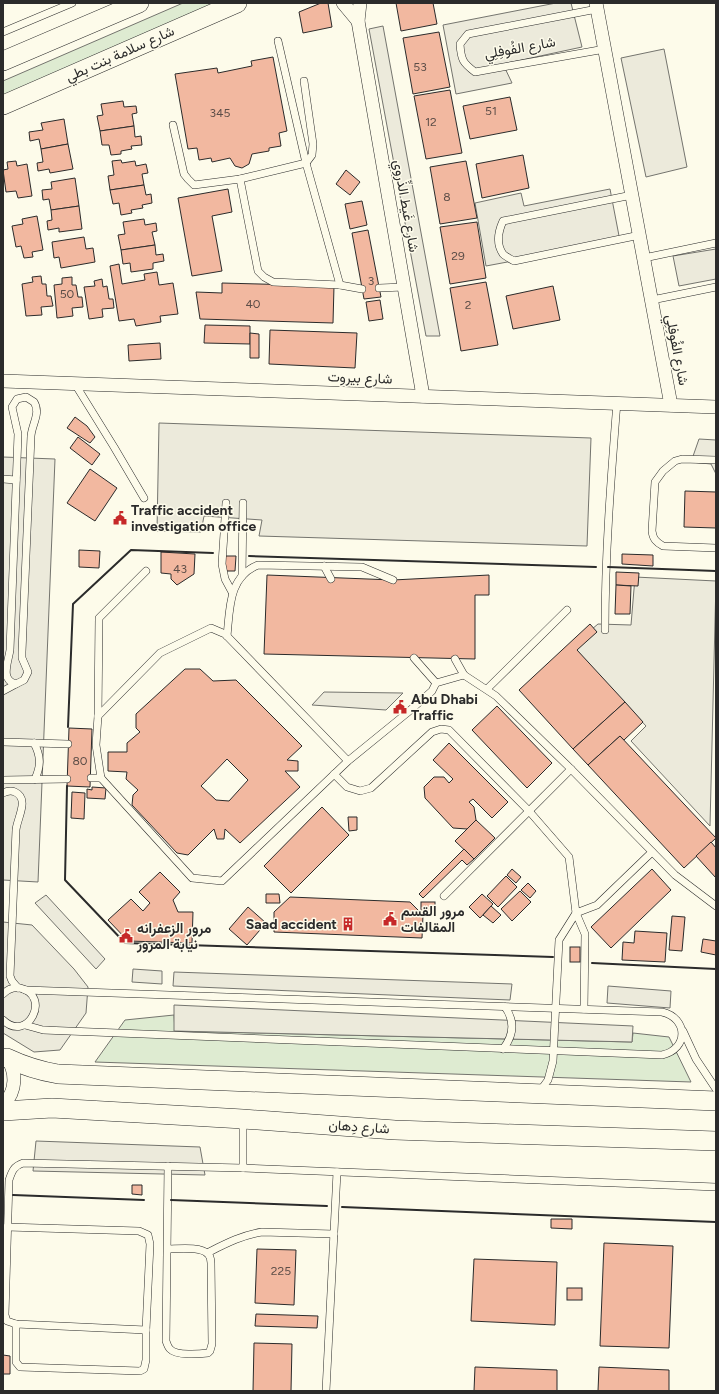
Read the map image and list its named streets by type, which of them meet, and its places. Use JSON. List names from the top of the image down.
{
  "streets": {
    "street": [
      "شارع الفُوفِلِي",
      "شارع سلامة بنت بطي",
      "شارع غَيط الذِّروي",
      "شارع بيروت",
      "شارع دِهان"
    ]
  },
  "crossings": [
    ["شارع الفُوفِلِي", "شارع بيروت"],
    ["شارع غَيط الذِّروي", "شارع بيروت"]
  ],
  "places": {
    "public building": [
      "Traffic accident investigation office",
      "Abu Dhabi Traffic",
      "مرور القسم المقالفات",
      "مرور الزعفرانه نيابة المرور"
    ],
    "building": ["Saad accident"]
  },
  "house_numbers": [
    "53",
    "51",
    "345",
    "12",
    "8",
    "29",
    "3",
    "50",
    "40",
    "2",
    "43",
    "80",
    "225"
  ]
}
